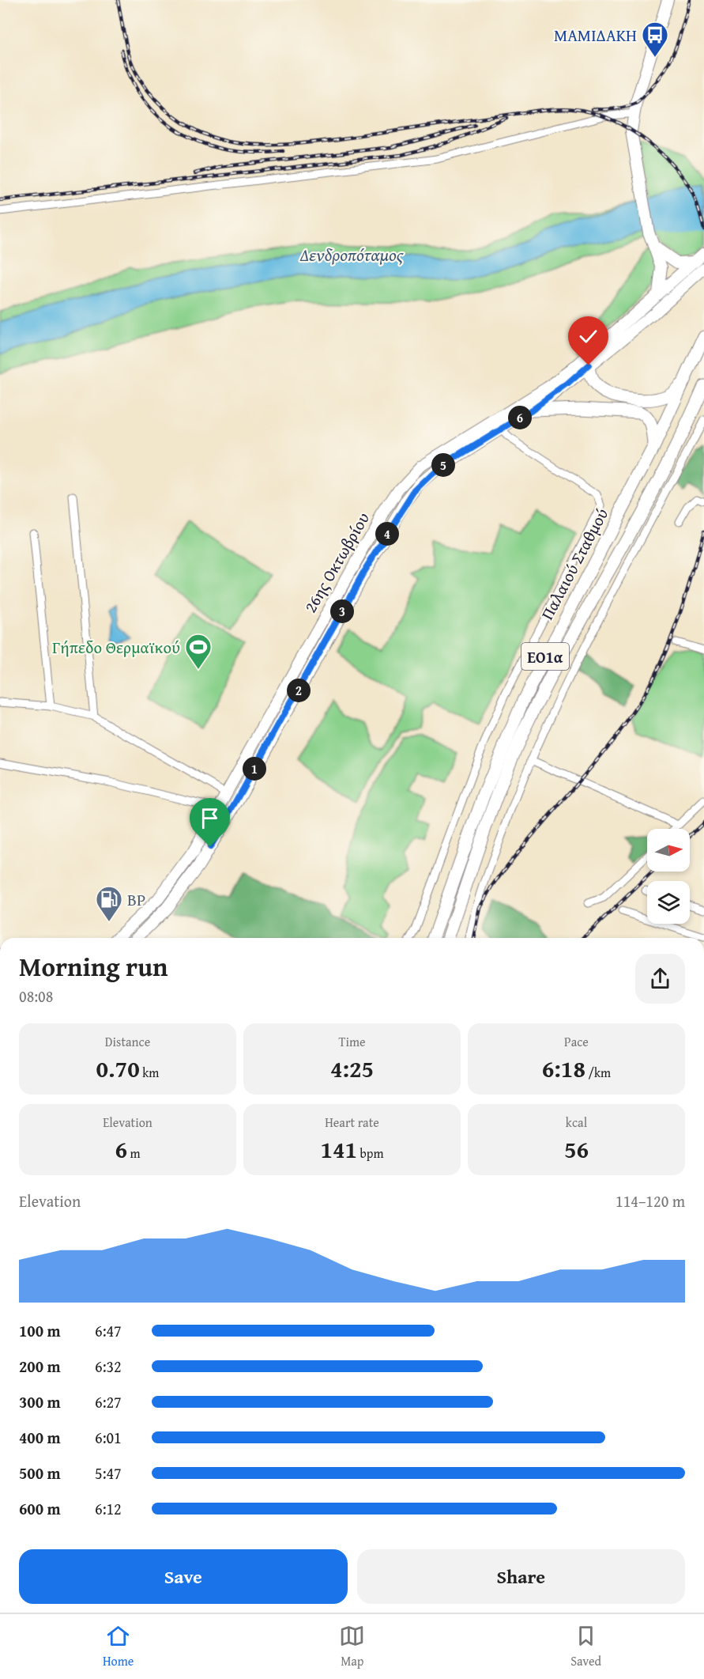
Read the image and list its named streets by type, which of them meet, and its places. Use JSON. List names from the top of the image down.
{
  "streets": {
    "main road": ["26ης Οκτωβρίου", "Παλαιού Σταθμού", "ΕΟ1α"]
  },
  "water": ["Δενδροπόταμος"],
  "places": {
    "bus stop": ["ΜΑΜΙΔΑΚΗ"],
    "sports": ["Γήπεδο Θερμαϊκού"],
    "fuel station": ["BP"]
  },
  "north": "right",
  "page": {
    "pins": [
      "6",
      "5",
      "4",
      "3",
      "2",
      "1"
    ],
    "heading": ["Morning run", "08:08"],
    "stats": [
      ["Distance", "0.70 km"],
      ["Time", "4:25"],
      ["Pace", "6:18 /km"],
      ["Elevation", "6 m"],
      ["Heart rate", "141 bpm"],
      ["kcal", "56"]
    ],
    "chart": ["Elevation", "114–120 m"],
    "list": [
      {
        "name": "100 m",
        "note": "6:47"
      },
      {
        "name": "200 m",
        "note": "6:32"
      },
      {
        "name": "300 m",
        "note": "6:27"
      },
      {
        "name": "400 m",
        "note": "6:01"
      },
      {
        "name": "500 m",
        "note": "5:47"
      },
      {
        "name": "600 m",
        "note": "6:12"
      }
    ],
    "buttons": ["Save", "Share"],
    "tabs": ["Home", "Map", "Saved"]
  }
}
